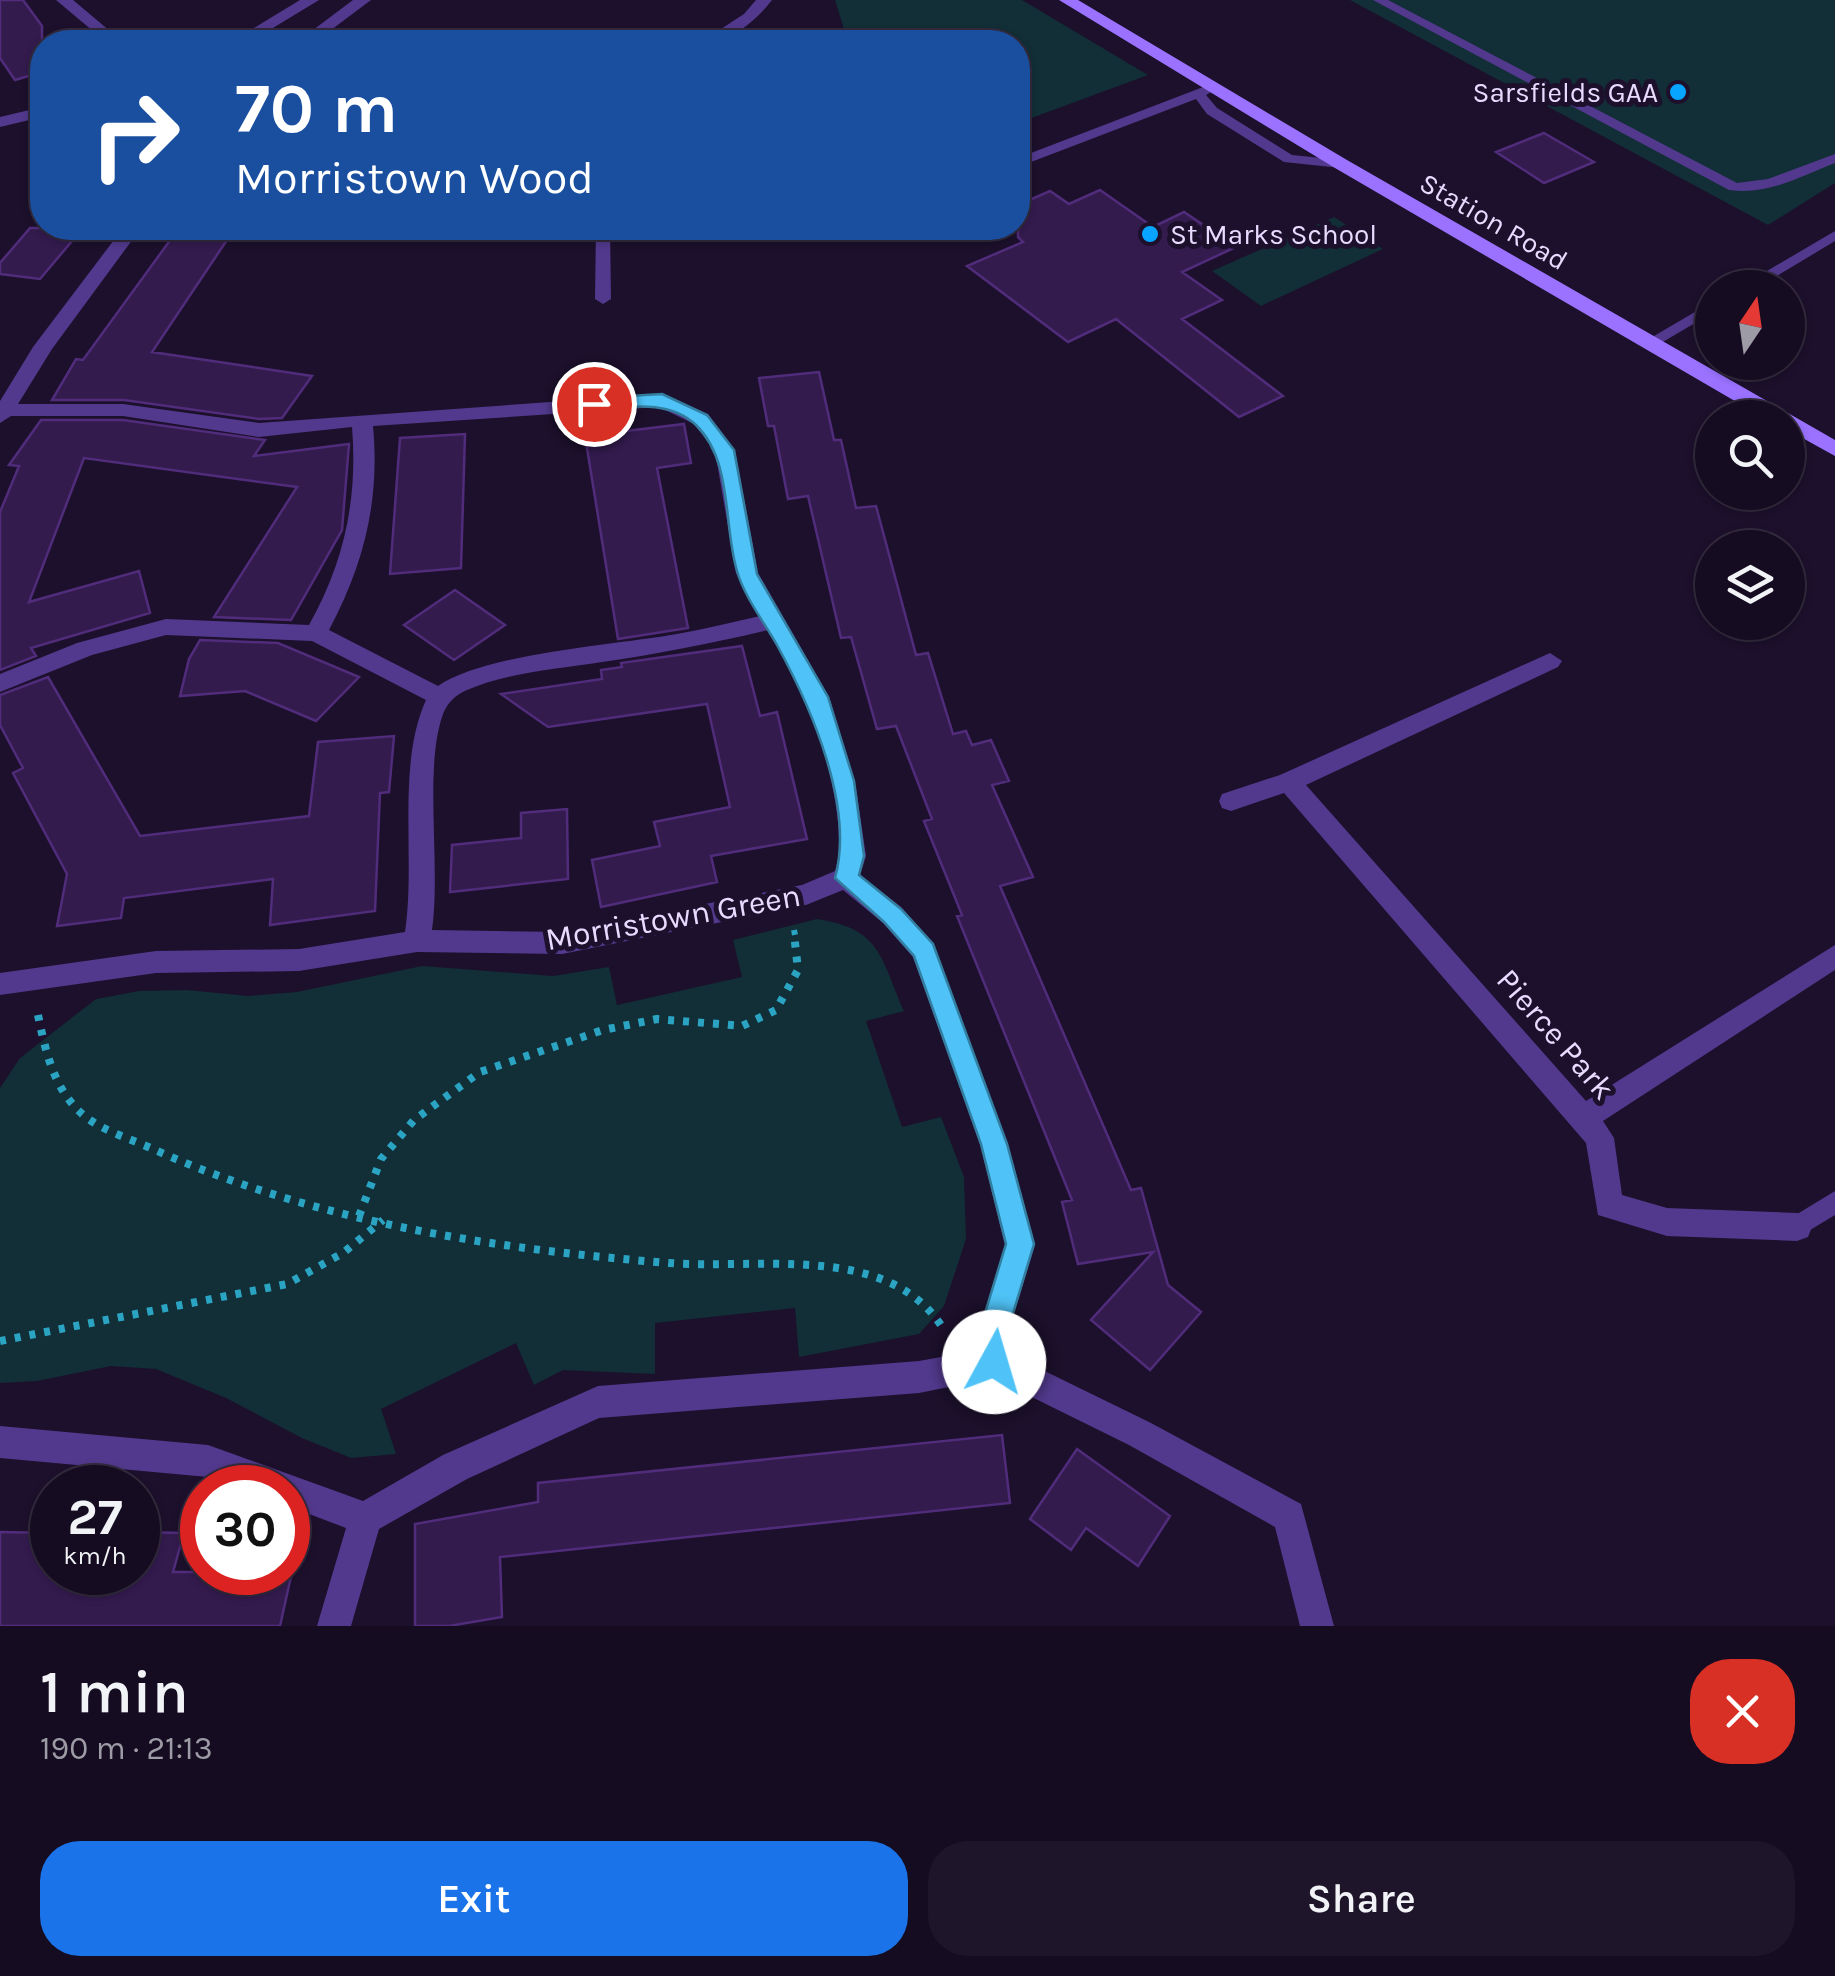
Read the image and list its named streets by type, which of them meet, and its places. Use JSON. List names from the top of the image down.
{
  "streets": {
    "main road": ["Station Road"],
    "street": ["Morristown Green", "Pierce Park"]
  },
  "places": ["Sarsfields GAA", "St Marks School"],
  "north": "top",
  "page": {
    "turn": ["70 m", "Morristown Wood"],
    "speed": "27 km/h",
    "limit": "30",
    "heading": ["1 min", "190 m · 21:13"],
    "buttons": ["Exit", "Share"]
  }
}
